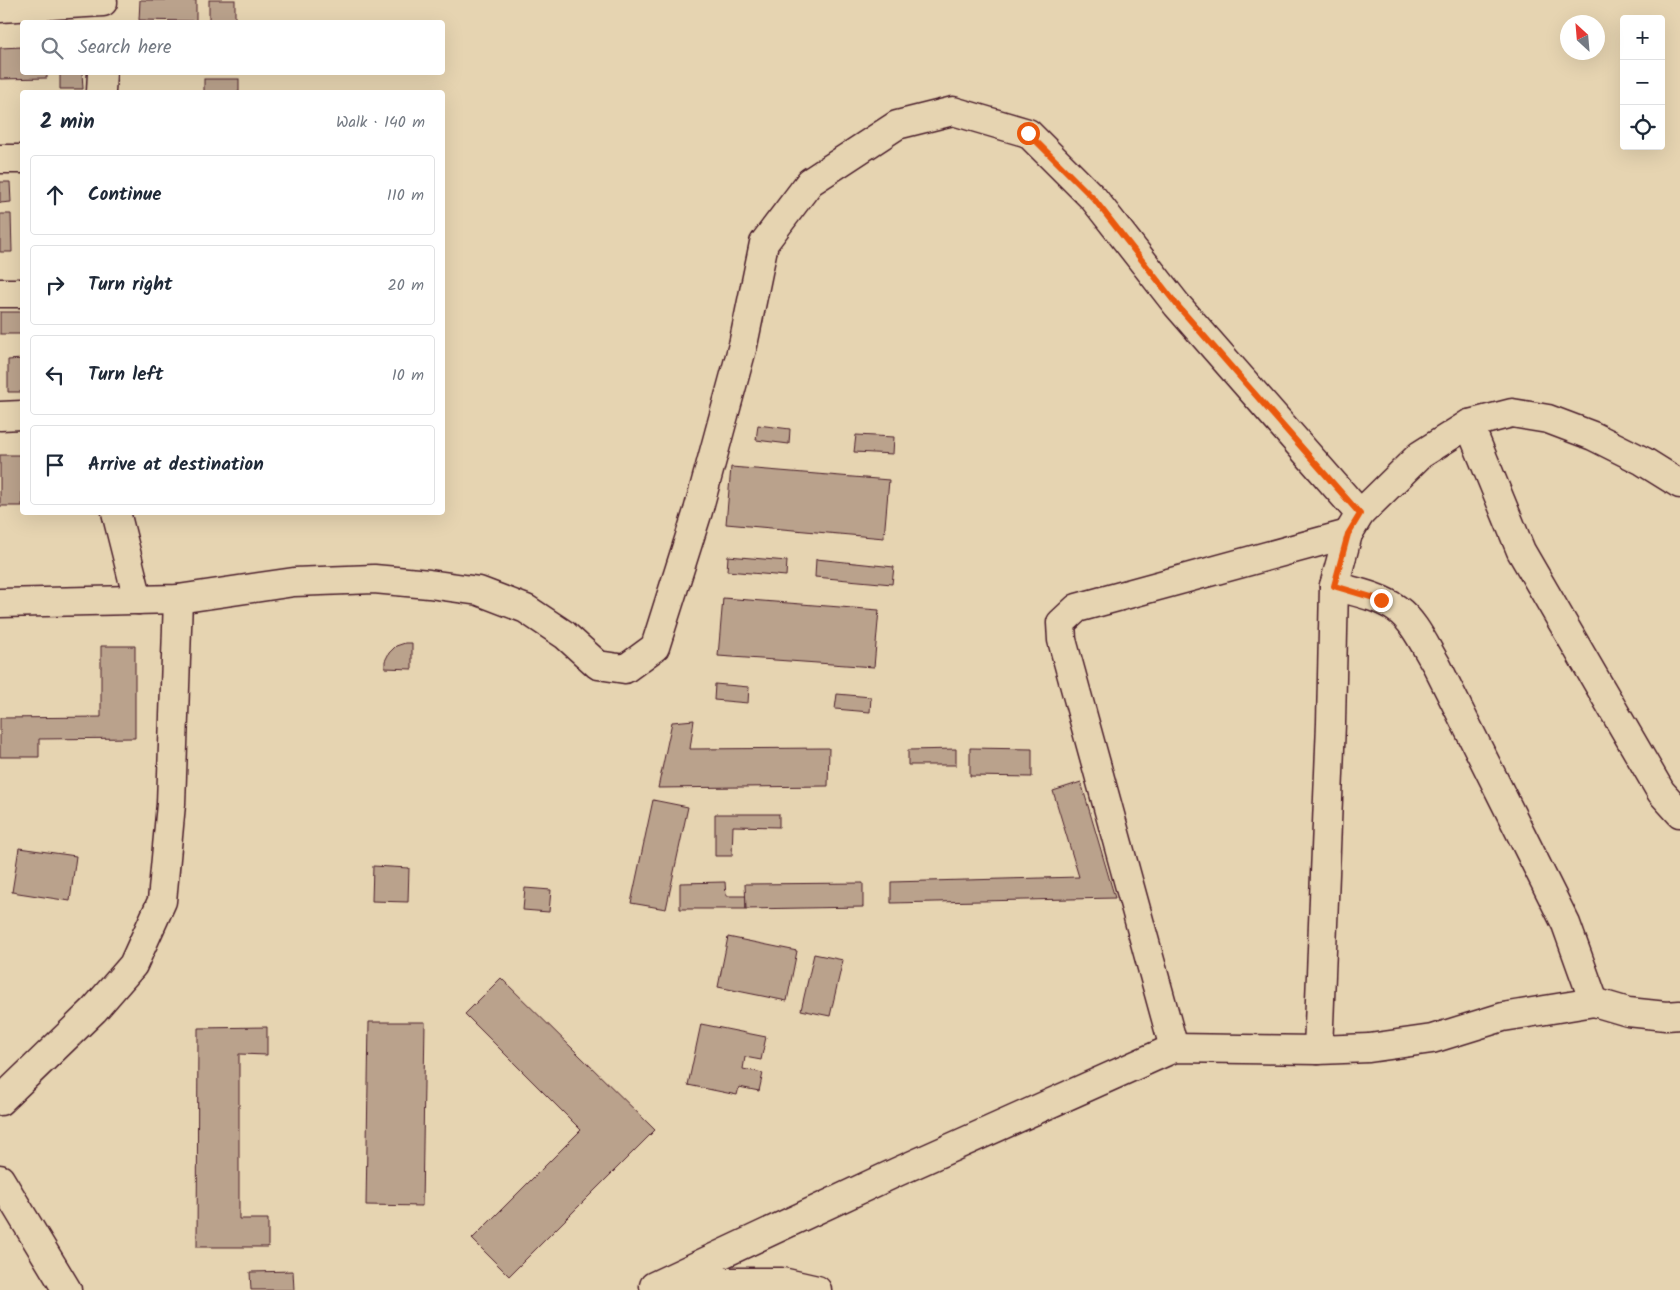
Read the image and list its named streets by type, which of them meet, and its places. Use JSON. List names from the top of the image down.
{
  "north": "top left",
  "page": {
    "map_buttons": ["+", "−"],
    "search": "Search here",
    "heading": ["2 min", "Walk · 140 m"],
    "list": [
      ["Continue", "110 m"],
      ["Turn right", "20 m"],
      ["Turn left", "10 m"],
      "Arrive at destination"
    ]
  }
}
